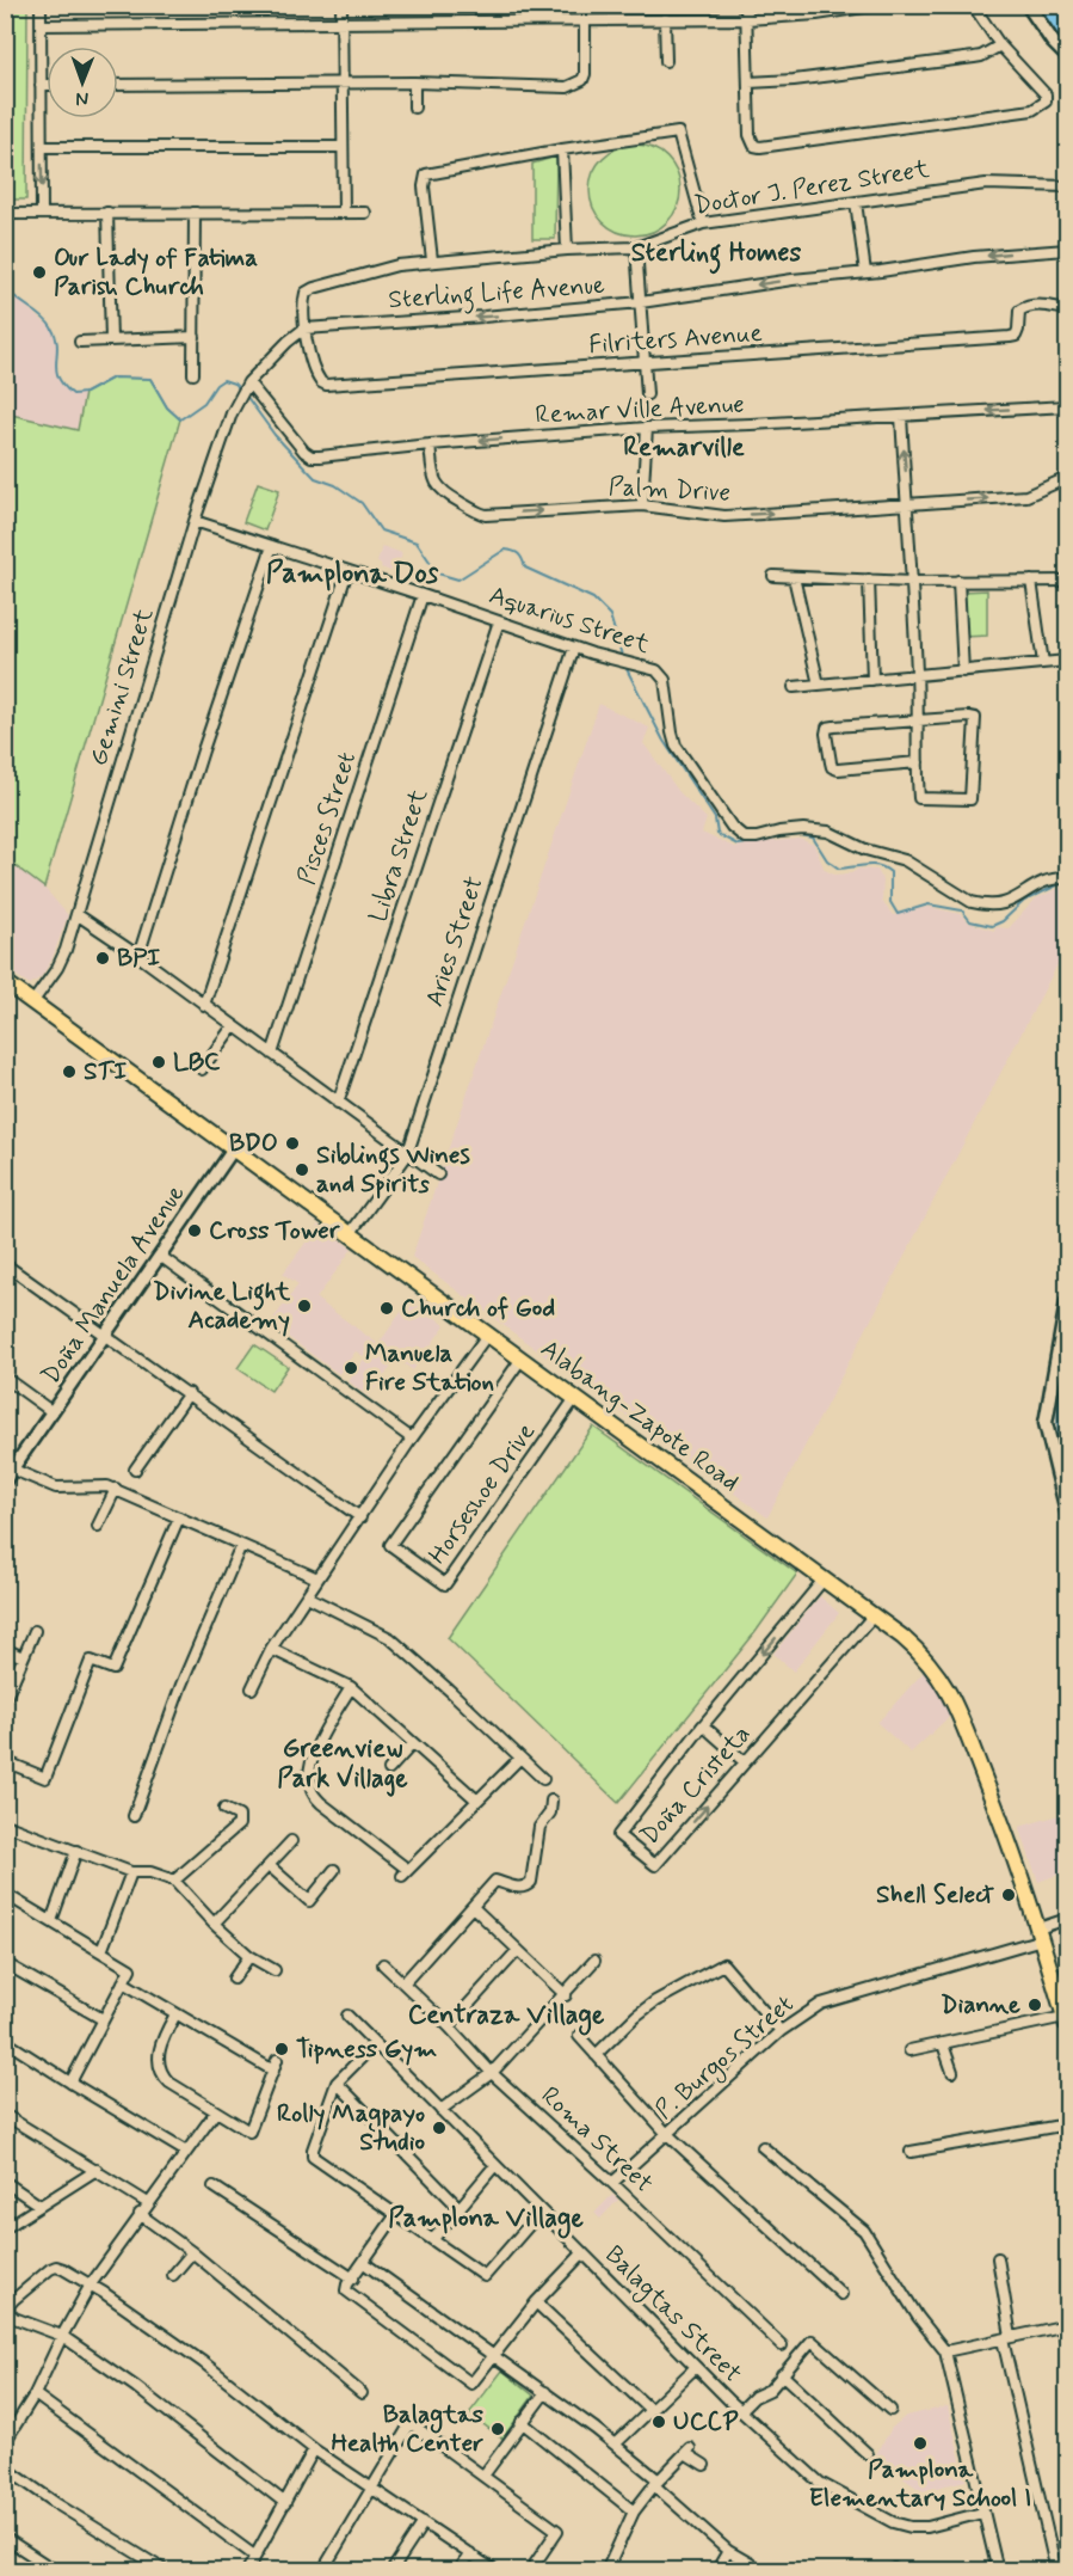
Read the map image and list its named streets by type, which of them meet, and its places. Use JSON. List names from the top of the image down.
{
  "streets": {
    "highway": ["Alabang-Zapote Road"],
    "street": [
      "Doctor J. Perez Street",
      "Sterling Life Avenue",
      "Filriters Avenue",
      "Remar Ville Avenue",
      "Palm Drive",
      "Aquarius Street",
      "Gemini Street",
      "Pisces Street",
      "Libra Street",
      "Aries Street",
      "Doña Manuela Avenue",
      "Horseshoe Drive",
      "Doña Cristeta",
      "P. Burgos Street",
      "Roma Street",
      "Balagtas Street"
    ]
  },
  "crossings": [
    ["Doctor J. Perez Street", "Sterling Life Avenue"],
    ["Doctor J. Perez Street", "Filriters Avenue"],
    ["Sterling Life Avenue", "Filriters Avenue"],
    ["Remar Ville Avenue", "Palm Drive"],
    ["Remar Ville Avenue", "Gemini Street"],
    ["Aquarius Street", "Gemini Street"],
    ["Aquarius Street", "Pisces Street"],
    ["Aquarius Street", "Libra Street"],
    ["Aquarius Street", "Aries Street"],
    ["Gemini Street", "Alabang-Zapote Road"],
    ["Aries Street", "Alabang-Zapote Road"],
    ["Doña Manuela Avenue", "Alabang-Zapote Road"],
    ["Alabang-Zapote Road", "Horseshoe Drive"],
    ["Alabang-Zapote Road", "Doña Cristeta"],
    ["Alabang-Zapote Road", "P. Burgos Street"],
    ["P. Burgos Street", "Roma Street"]
  ],
  "one_way": ["Sterling Life Avenue", "Remar Ville Avenue", "Palm Drive"],
  "districts": [
    "Sterling Homes",
    "Remarville",
    "Pamplona Dos",
    "Greenview Park Village",
    "Centraza Village",
    "Pamplona Village"
  ],
  "places": [
    "Our Lady of Fatima Parish Church",
    "BPI",
    "LBC",
    "STI",
    "BDO",
    "Siblings Wines and Spirits",
    "Cross Tower",
    "Divine Light Academy",
    "Church of God",
    "Manuela Fire Station",
    "Shell Select",
    "Dianne",
    "Tipness Gym",
    "Rolly Magpayo Studio",
    "UCCP",
    "Balagtas Health Center",
    "Pamplona Elementary School I"
  ],
  "north": "bottom"
}
